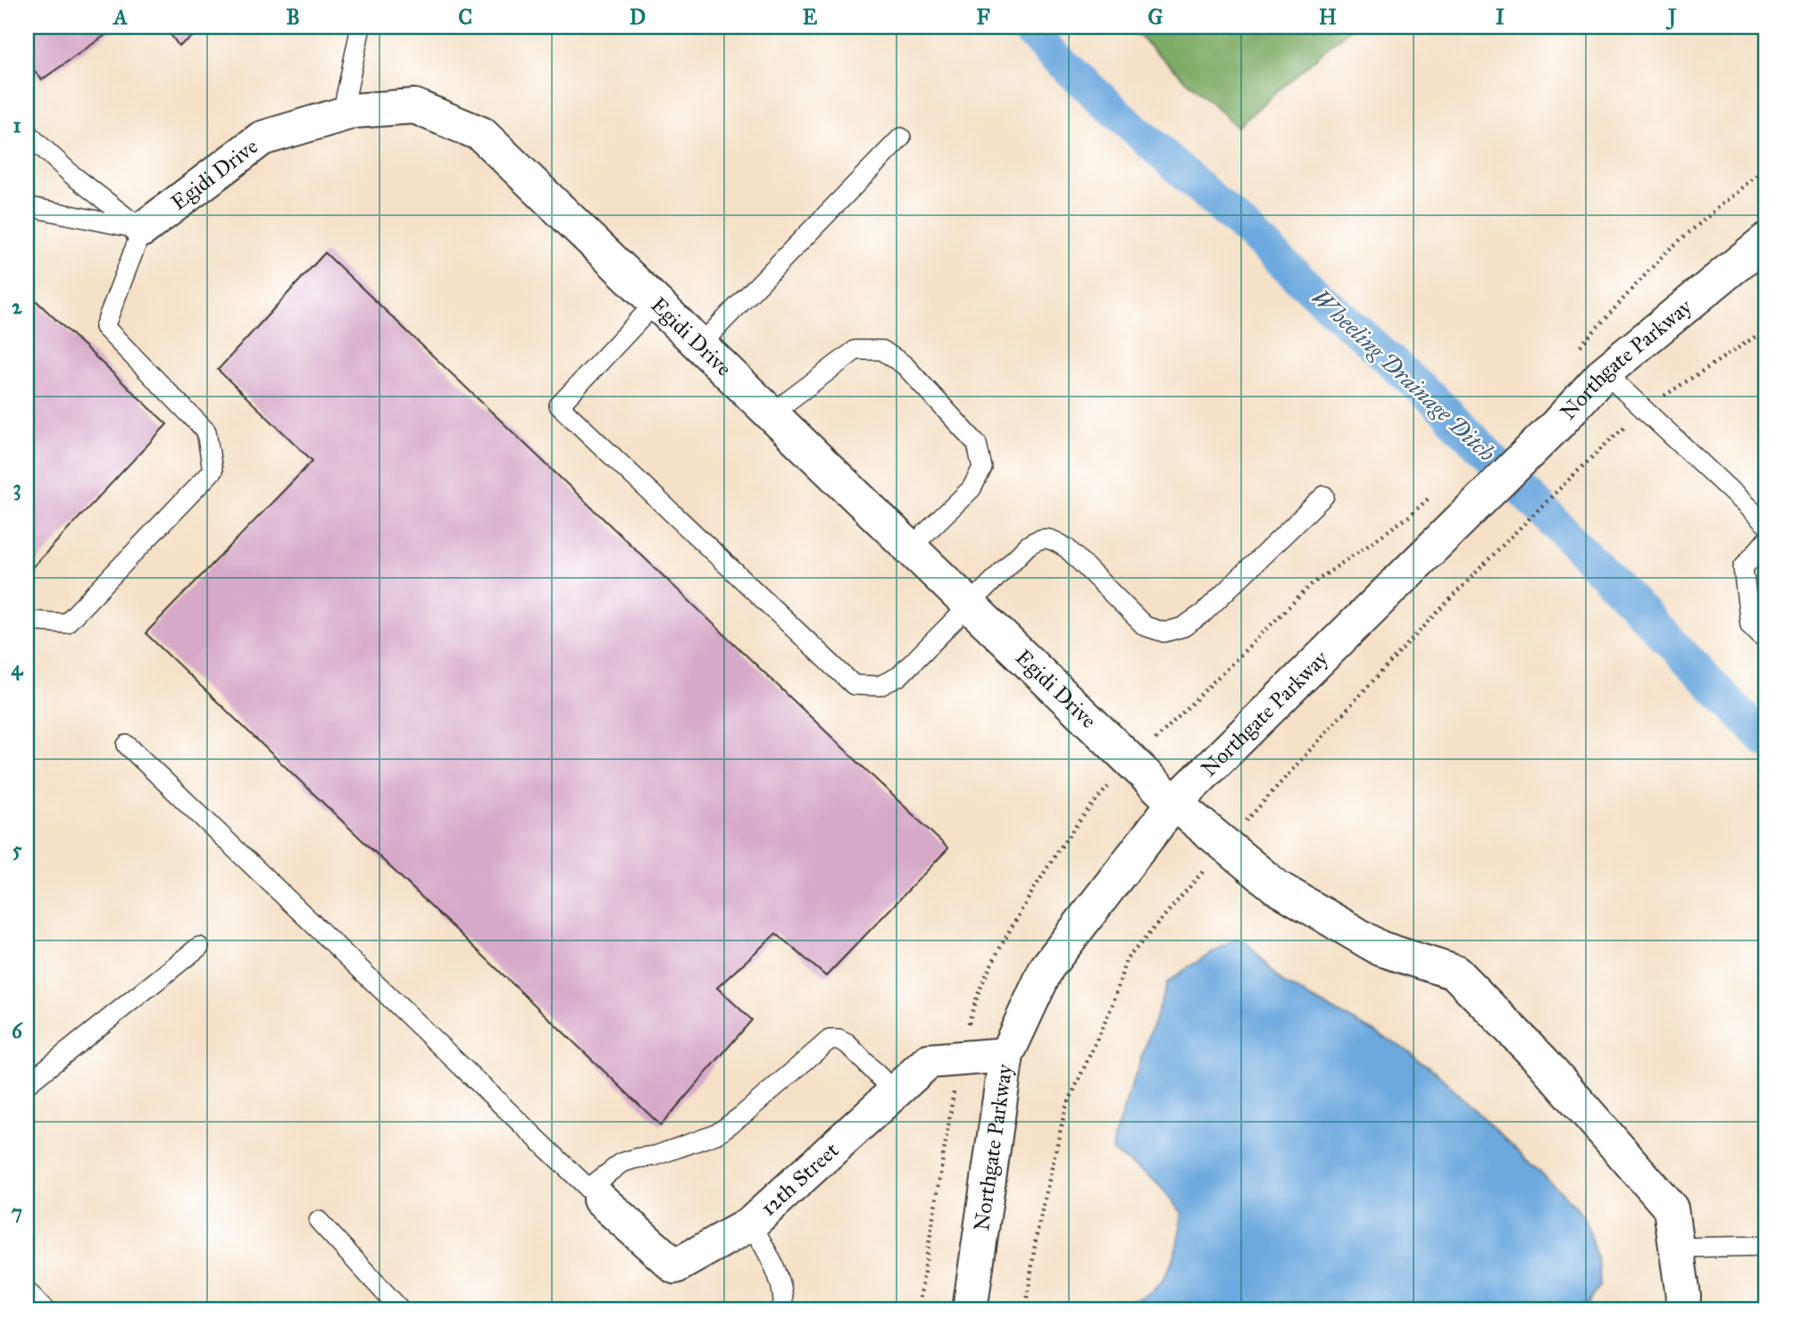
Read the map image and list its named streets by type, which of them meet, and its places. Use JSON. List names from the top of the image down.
{
  "streets": {
    "street": ["Egidi Drive", "Northgate Parkway", "12th Street"]
  },
  "crossings": [
    ["Egidi Drive", "Northgate Parkway"],
    ["Northgate Parkway", "12th Street"]
  ],
  "water": ["Wheeling Drainage Ditch"],
  "grid": {
    "columns": [
      "A",
      "B",
      "C",
      "D",
      "E",
      "F",
      "G",
      "H",
      "I",
      "J"
    ],
    "rows": [
      "1",
      "2",
      "3",
      "4",
      "5",
      "6",
      "7"
    ]
  }
}
